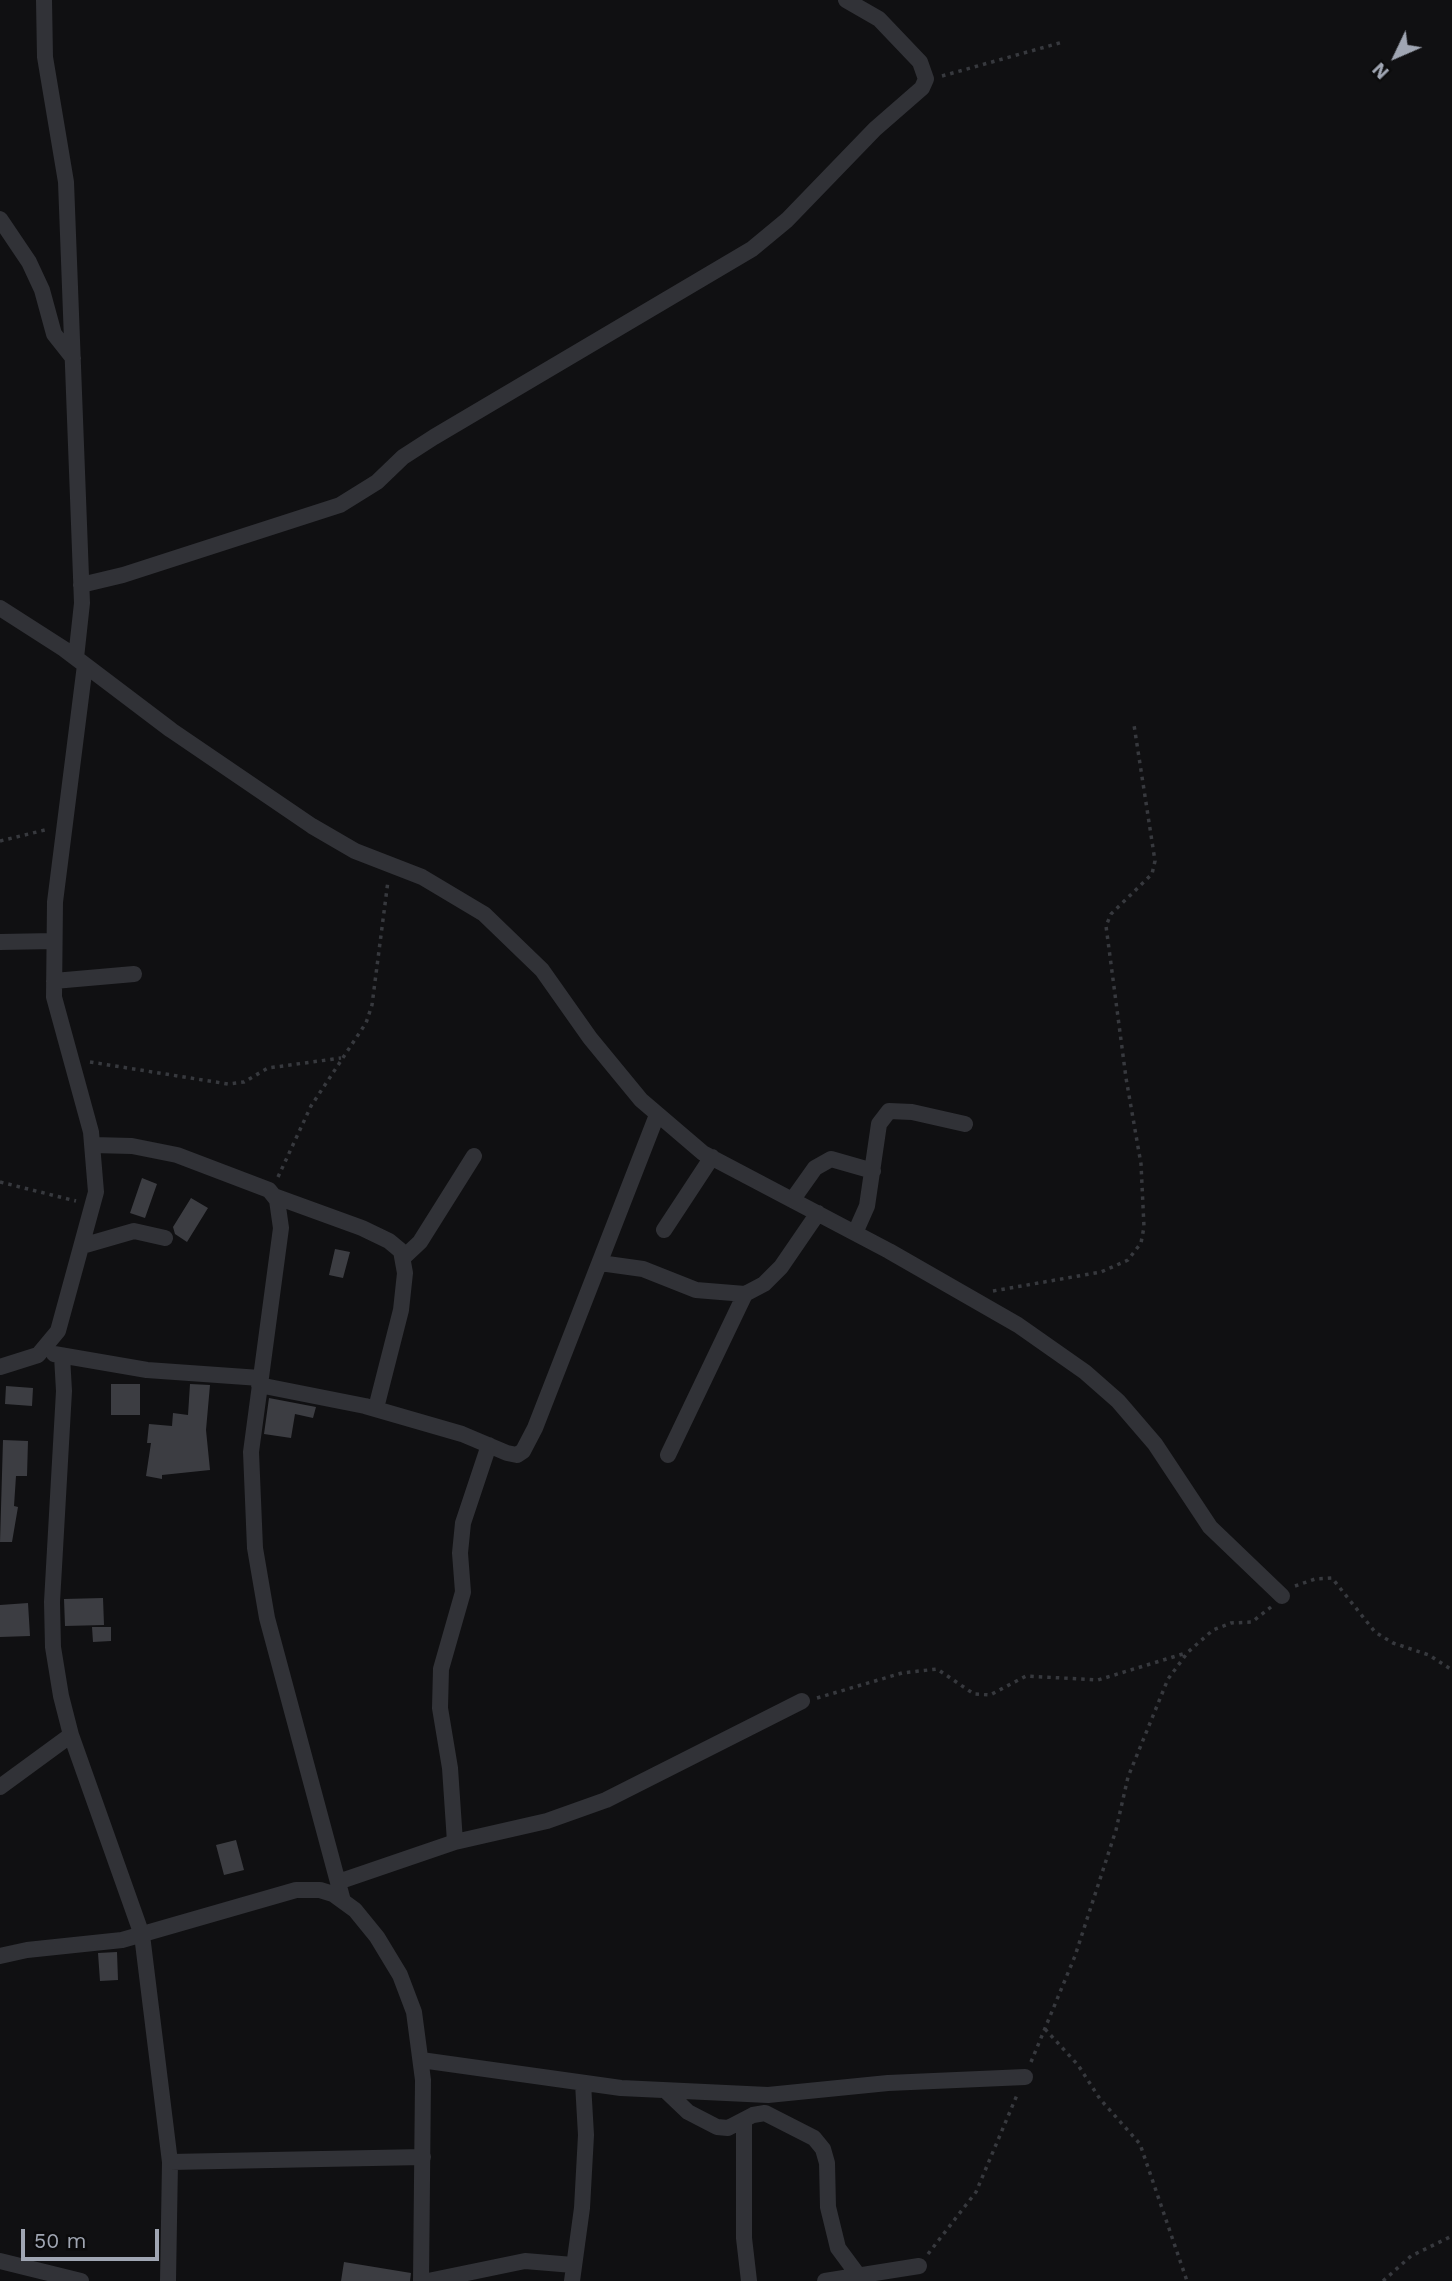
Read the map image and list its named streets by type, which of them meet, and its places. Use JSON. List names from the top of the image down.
{
  "scale_bar": "50 m",
  "north": "bottom left"
}
